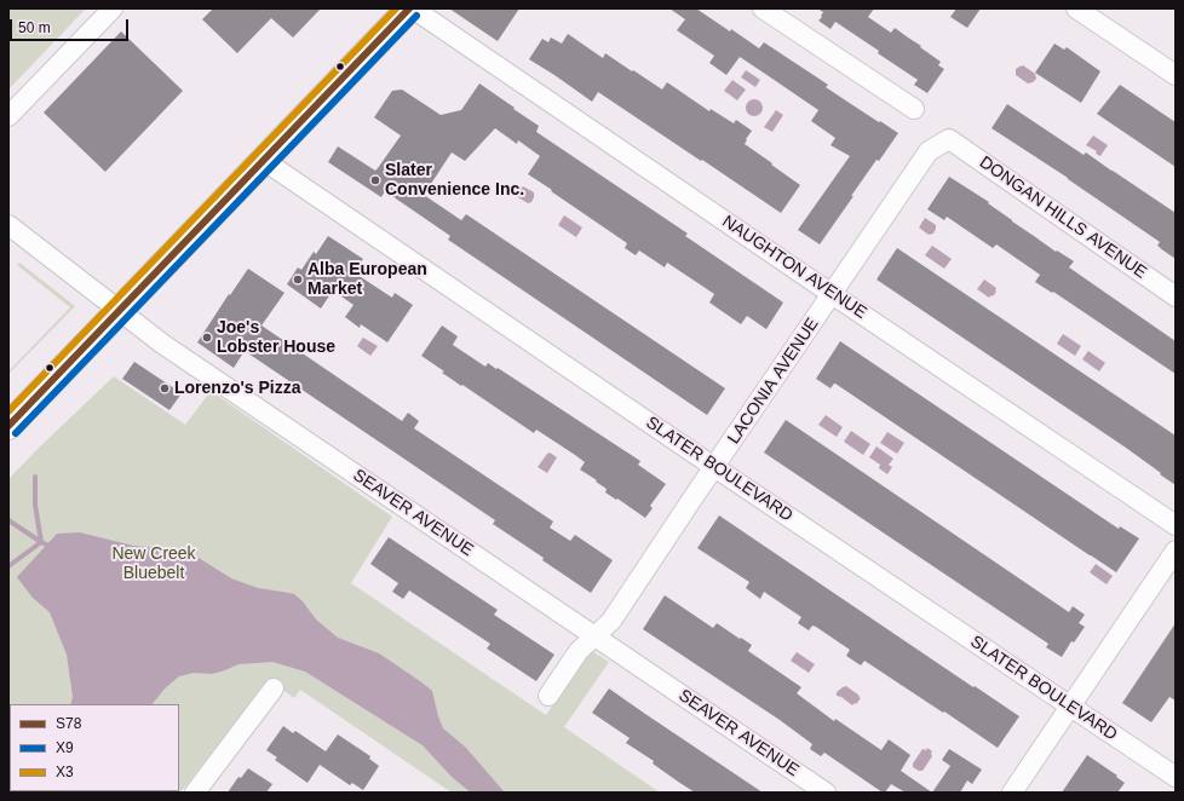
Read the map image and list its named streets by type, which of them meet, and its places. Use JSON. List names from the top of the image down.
{
  "streets": {
    "street": [
      "DONGAN HILLS AVENUE",
      "NAUGHTON AVENUE",
      "LACONIA AVENUE",
      "SLATER BOULEVARD",
      "SEAVER AVENUE"
    ]
  },
  "crossings": [
    ["DONGAN HILLS AVENUE", "LACONIA AVENUE"],
    ["NAUGHTON AVENUE", "LACONIA AVENUE"],
    ["LACONIA AVENUE", "SLATER BOULEVARD"],
    ["LACONIA AVENUE", "SEAVER AVENUE"]
  ],
  "parks": ["New Creek Bluebelt"],
  "places": [
    "Slater Convenience Inc.",
    "Alba European Market",
    "Joe's Lobster House",
    "Lorenzo's Pizza"
  ],
  "lines": ["transit line S78", "transit line X3", "transit line X9"],
  "legend": ["S78", "X9", "X3"],
  "scale_bar": "50 m"
}
